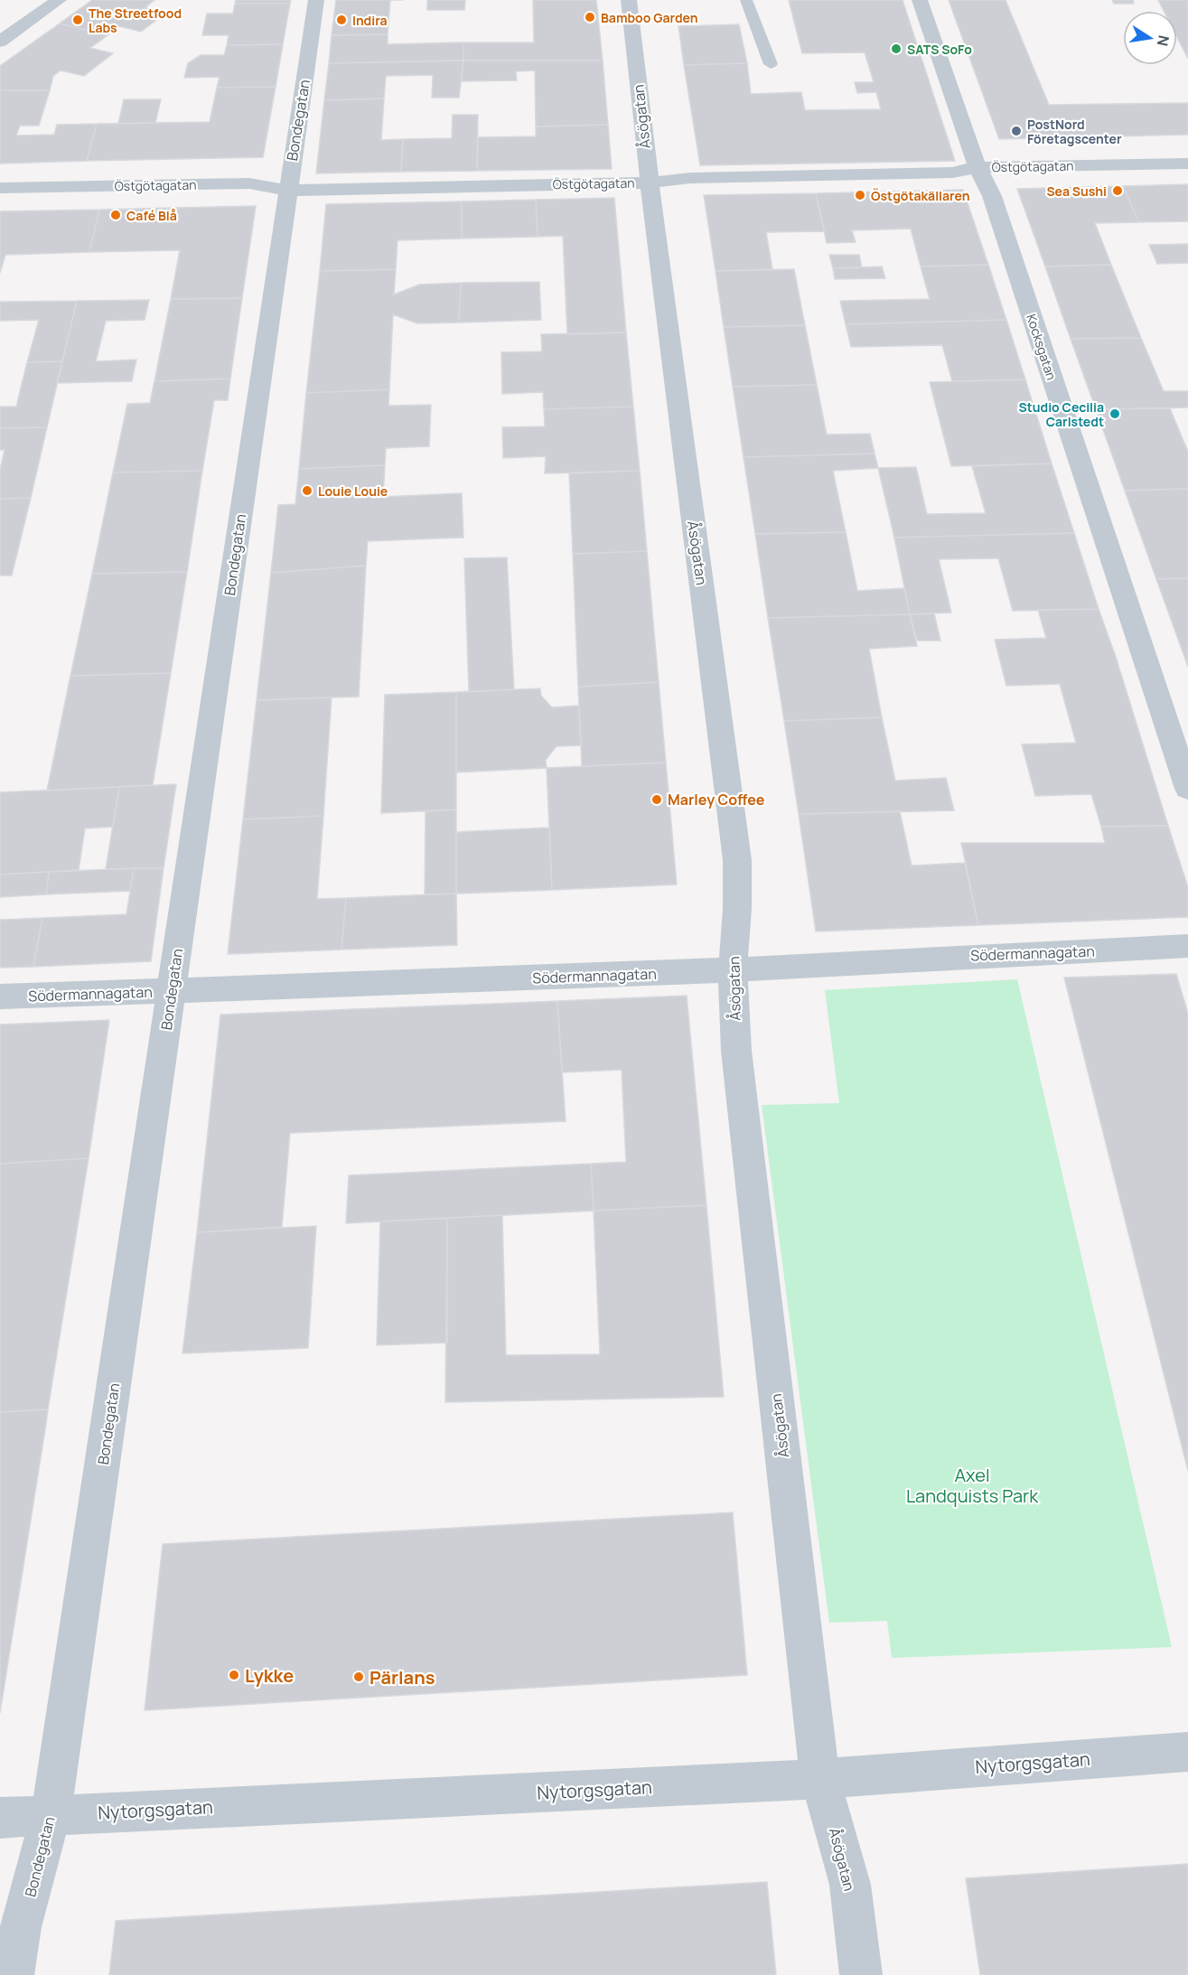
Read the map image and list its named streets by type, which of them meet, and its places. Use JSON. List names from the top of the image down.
{
  "streets": {
    "street": [
      "Åsögatan",
      "Bondegatan",
      "Östgötagatan",
      "Kocksgatan",
      "Södermannagatan",
      "Nytorgsgatan"
    ]
  },
  "crossings": [
    ["Åsögatan", "Östgötagatan"],
    ["Åsögatan", "Södermannagatan"],
    ["Åsögatan", "Nytorgsgatan"],
    ["Bondegatan", "Östgötagatan"],
    ["Bondegatan", "Södermannagatan"],
    ["Bondegatan", "Nytorgsgatan"],
    ["Östgötagatan", "Kocksgatan"]
  ],
  "parks": ["Axel Landquists Park"],
  "places": [
    "Bamboo Garden",
    "The Streetfood Labs",
    "Indira",
    "SATS SoFo",
    "PostNord Företagscenter",
    "Sea Sushi",
    "Östgötakällaren",
    "Café Blå",
    "Studio Cecilia Carlstedt",
    "Louie Louie",
    "Marley Coffee",
    "Lykke",
    "Pärlans"
  ],
  "north": "right"
}
